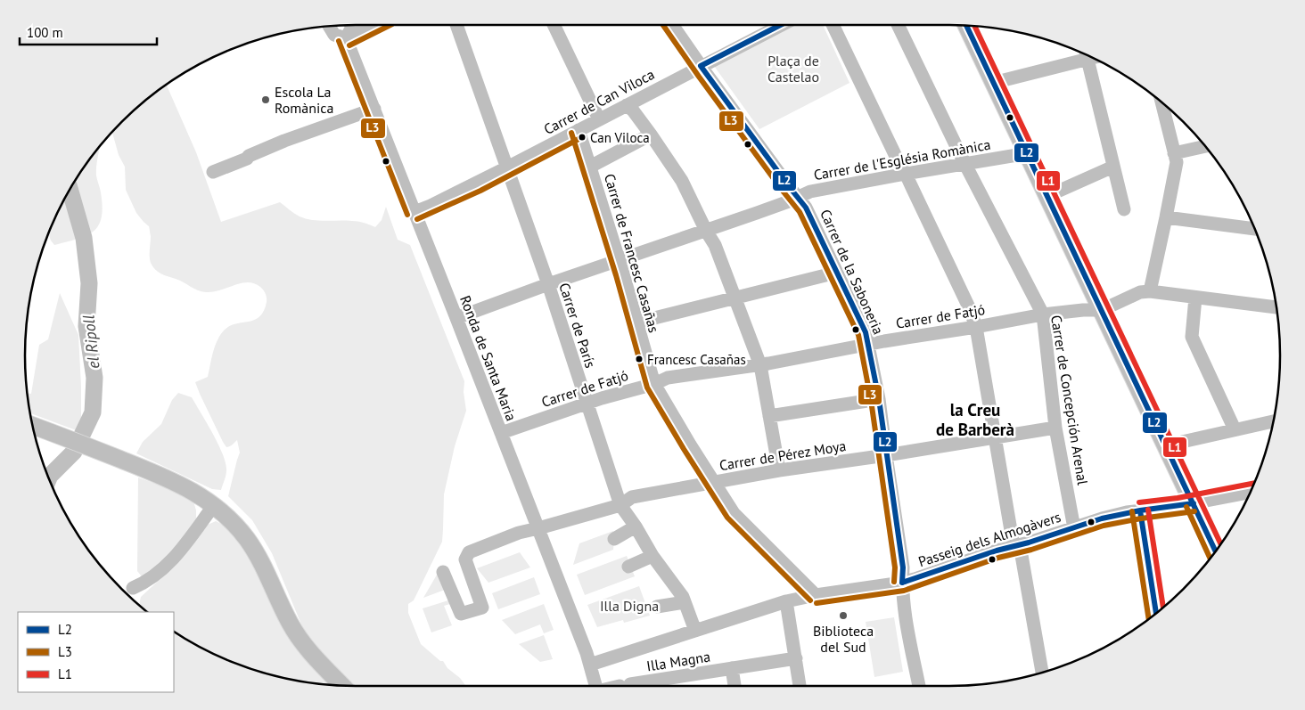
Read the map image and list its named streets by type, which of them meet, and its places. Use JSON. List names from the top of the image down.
{
  "streets": {
    "street": [
      "Carrer de Can Viloca",
      "Carrer de l'Església Romànica",
      "Carrer de Francesc Casañas",
      "Carrer de la Saboneria",
      "Carrer de Fatjó",
      "Carrer de París",
      "Ronda de Santa Maria",
      "Carrer de Concepción Arenal",
      "Carrer de Pérez Moya",
      "Passeig dels Almogàvers",
      "Illa Magna"
    ]
  },
  "crossings": [
    ["Carrer de Can Viloca", "Carrer de Francesc Casañas"],
    ["Carrer de Can Viloca", "Carrer de la Saboneria"],
    ["Carrer de Can Viloca", "Carrer de París"],
    ["Carrer de Can Viloca", "Ronda de Santa Maria"],
    ["Carrer de l'Església Romànica", "Carrer de Francesc Casañas"],
    ["Carrer de l'Església Romànica", "Carrer de la Saboneria"],
    ["Carrer de l'Església Romànica", "Carrer de París"],
    ["Carrer de l'Església Romànica", "Ronda de Santa Maria"],
    ["Carrer de l'Església Romànica", "Carrer de Concepción Arenal"],
    ["Carrer de Francesc Casañas", "Carrer de Fatjó"],
    ["Carrer de Francesc Casañas", "Carrer de Pérez Moya"],
    ["Carrer de Francesc Casañas", "Passeig dels Almogàvers"],
    ["Carrer de la Saboneria", "Carrer de Fatjó"],
    ["Carrer de la Saboneria", "Carrer de Pérez Moya"],
    ["Carrer de la Saboneria", "Passeig dels Almogàvers"],
    ["Carrer de Fatjó", "Carrer de París"],
    ["Carrer de Fatjó", "Ronda de Santa Maria"],
    ["Carrer de Fatjó", "Carrer de Concepción Arenal"],
    ["Carrer de París", "Carrer de Pérez Moya"],
    ["Carrer de París", "Passeig dels Almogàvers"],
    ["Ronda de Santa Maria", "Carrer de Pérez Moya"],
    ["Ronda de Santa Maria", "Passeig dels Almogàvers"],
    ["Carrer de Concepción Arenal", "Carrer de Pérez Moya"],
    ["Carrer de Concepción Arenal", "Passeig dels Almogàvers"]
  ],
  "districts": ["la Creu de Barberà"],
  "water": ["el Ripoll"],
  "parks": ["Plaça de Castelao", "Illa Digna"],
  "places": [
    "Escola La Romànica",
    "Can Viloca",
    "Francesc Casañas",
    "Biblioteca del Sud"
  ],
  "lines": ["transit line L2", "transit line L3", "transit line L1"],
  "legend": ["L2", "L3", "L1"],
  "scale_bar": "100 m"
}
